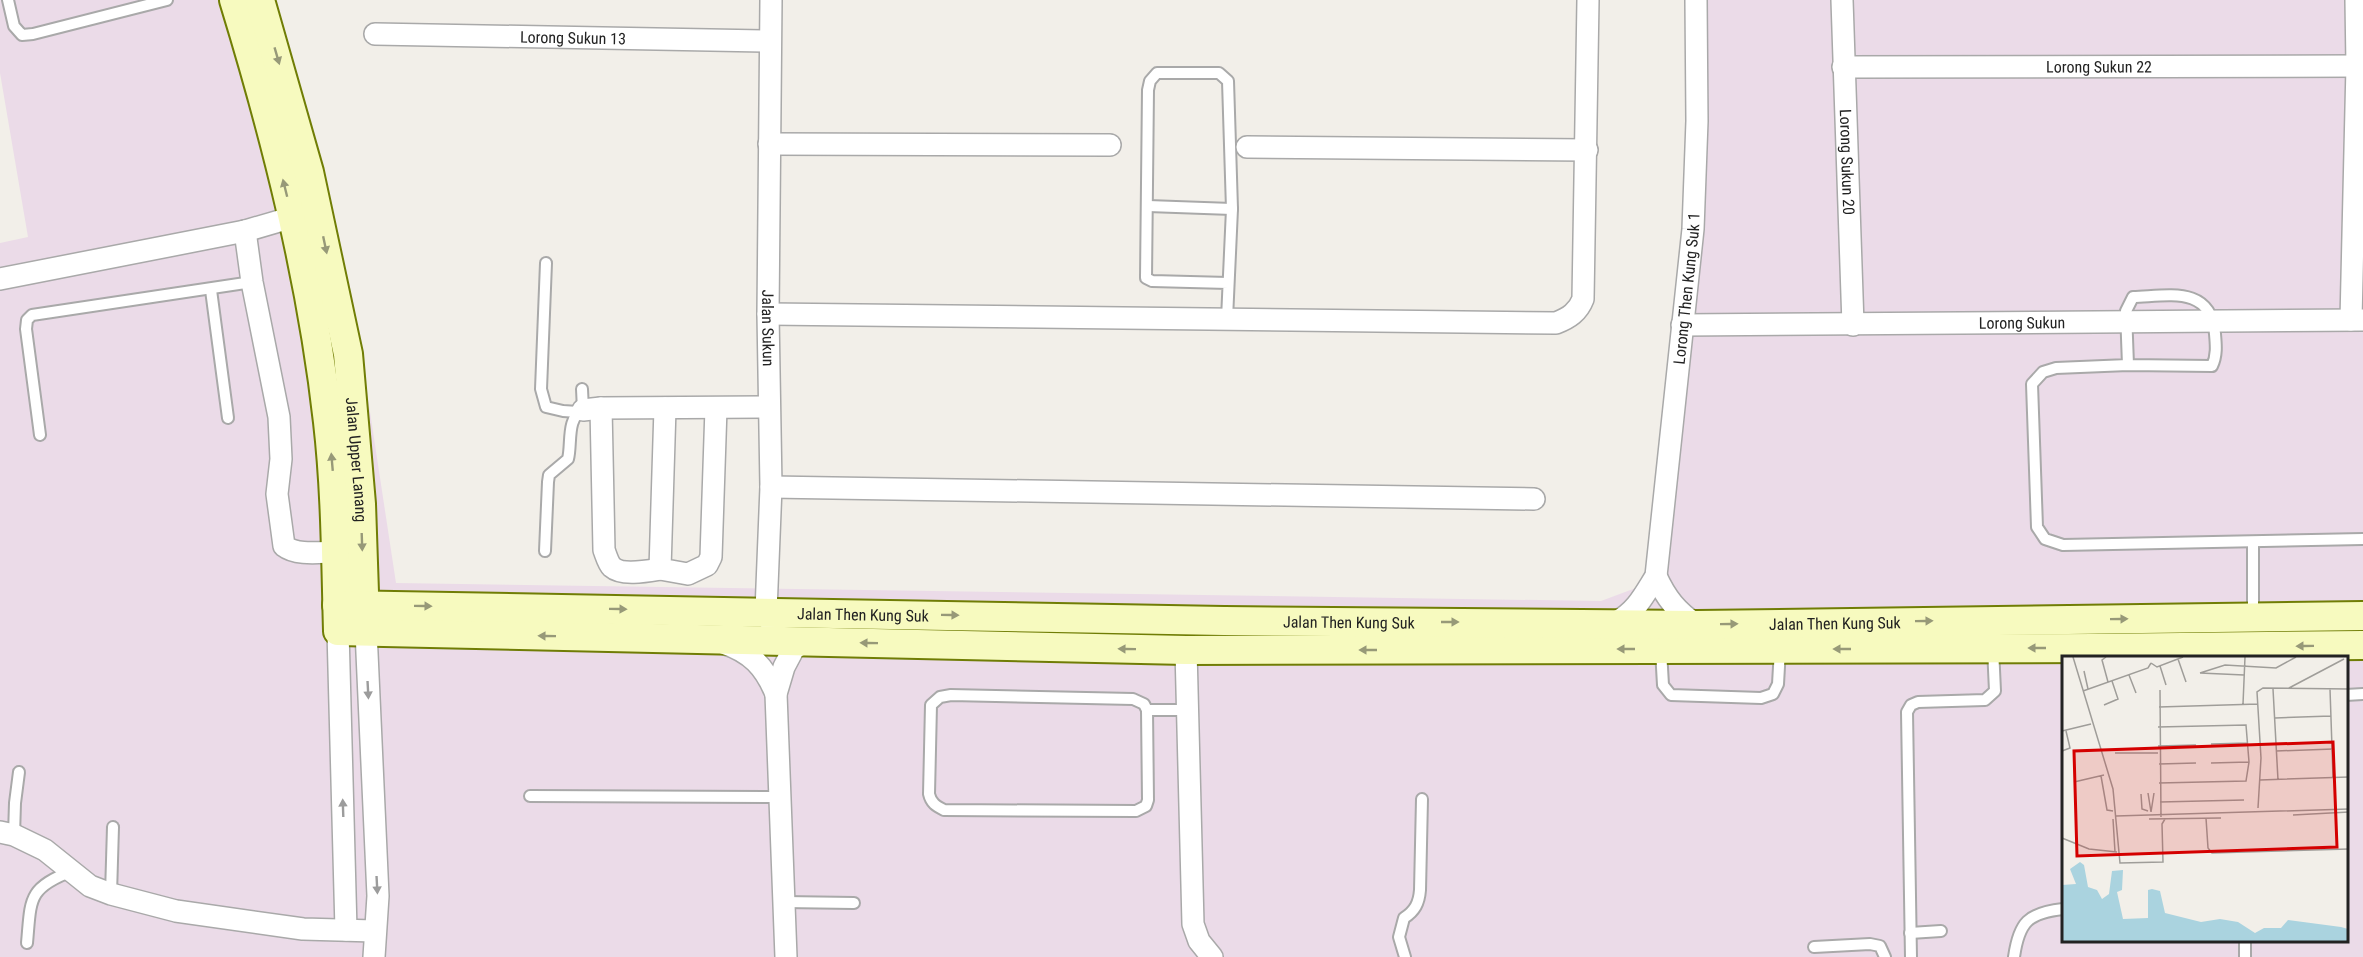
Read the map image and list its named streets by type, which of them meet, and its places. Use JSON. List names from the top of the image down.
{
  "streets": {
    "street": [
      "Lorong Sukun 13",
      "Lorong Sukun 22",
      "Lorong Sukun 20",
      "Lorong Then Kung Suk 1",
      "Lorong Sukun",
      "Jalan Sukun",
      "Jalan Upper Lanang",
      "Jalan Then Kung Suk"
    ]
  },
  "crossings": [
    ["Lorong Sukun 13", "Jalan Sukun"],
    ["Lorong Sukun 22", "Lorong Sukun 20"],
    ["Lorong Sukun 20", "Lorong Sukun"],
    ["Lorong Then Kung Suk 1", "Lorong Sukun"],
    ["Jalan Sukun", "Jalan Then Kung Suk"],
    ["Jalan Upper Lanang", "Jalan Then Kung Suk"]
  ]
}
